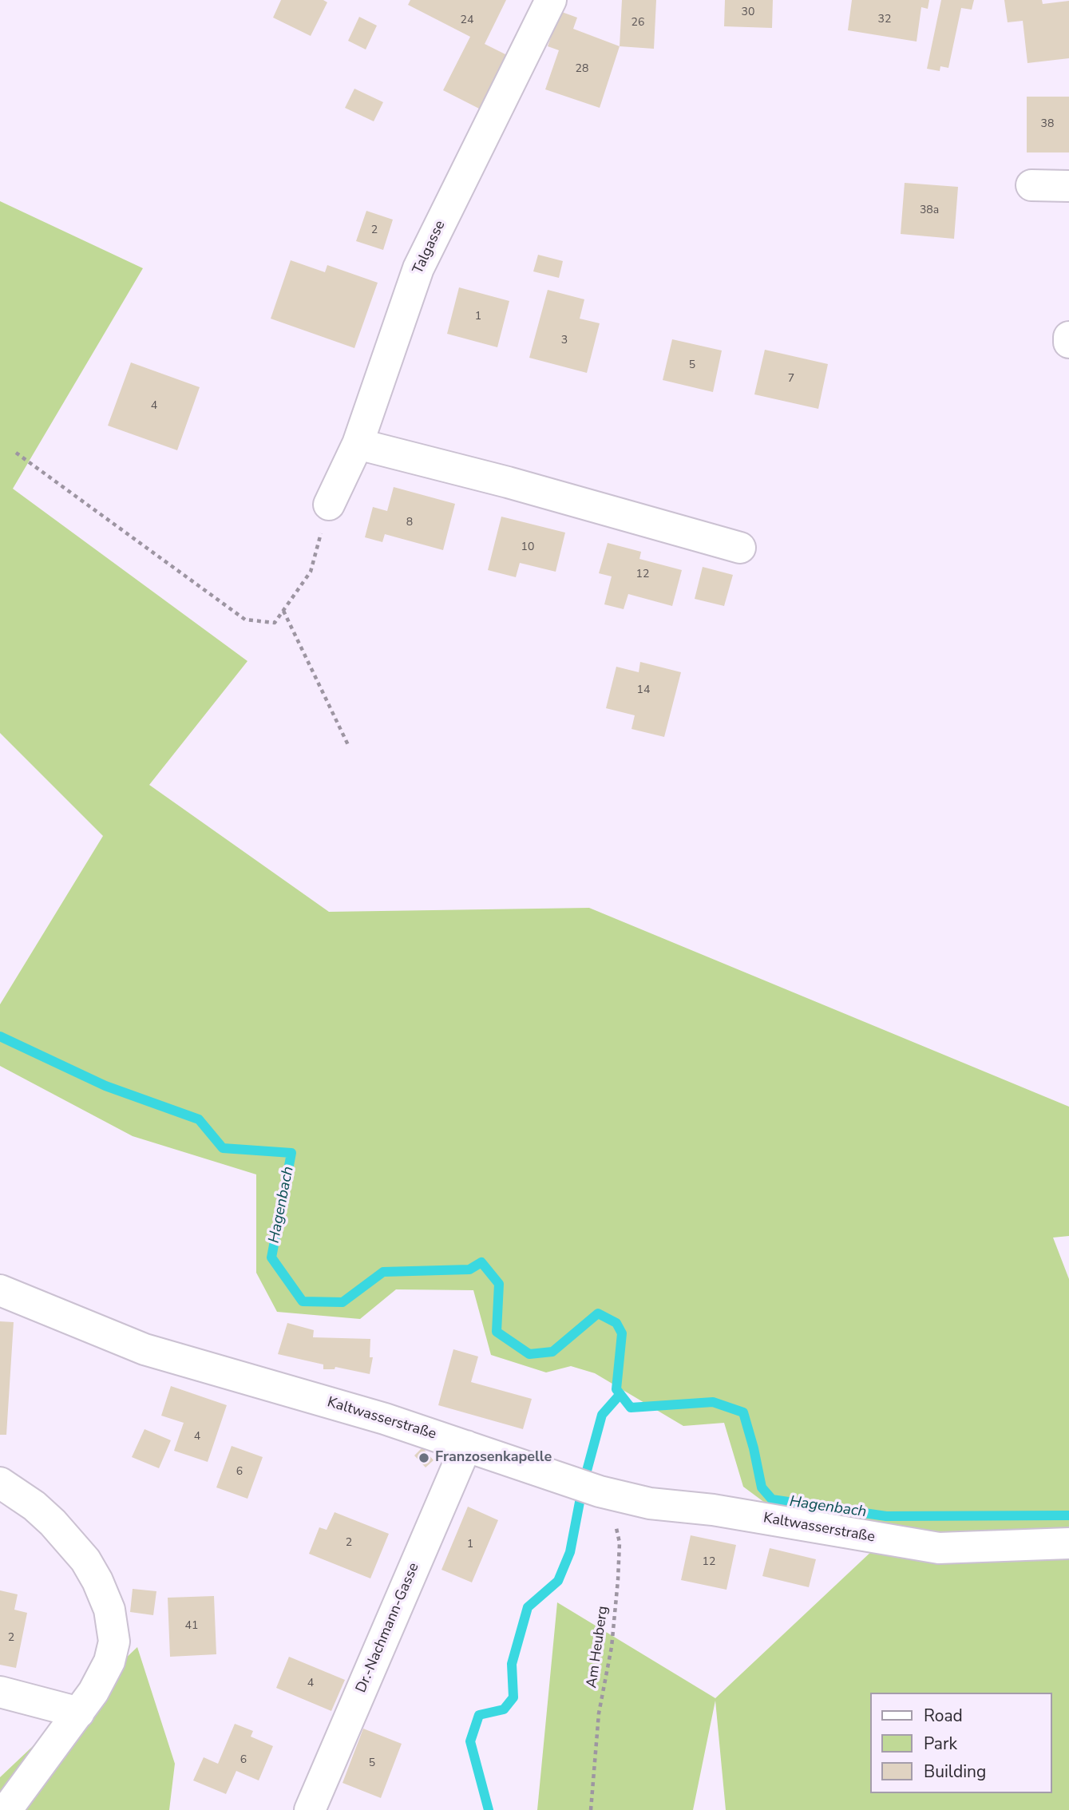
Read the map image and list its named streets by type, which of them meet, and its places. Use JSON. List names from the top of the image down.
{
  "streets": {
    "street": ["Talgasse", "Kaltwasserstraße", "Dr.-Nachmann-Gasse"],
    "path": ["Am Heuberg"]
  },
  "crossings": [
    ["Kaltwasserstraße", "Dr.-Nachmann-Gasse"],
    ["Kaltwasserstraße", "Am Heuberg"]
  ],
  "water": ["Hagenbach"],
  "places": ["Franzosenkapelle"],
  "house_numbers": [
    "30",
    "32",
    "24",
    "26",
    "28",
    "38",
    "38a",
    "2",
    "1",
    "3",
    "5",
    "7",
    "4",
    "8",
    "10",
    "12",
    "14",
    "4",
    "6",
    "2",
    "1",
    "12",
    "41",
    "2",
    "4",
    "6",
    "5"
  ],
  "legend": ["Road", "Park", "Building"]
}
